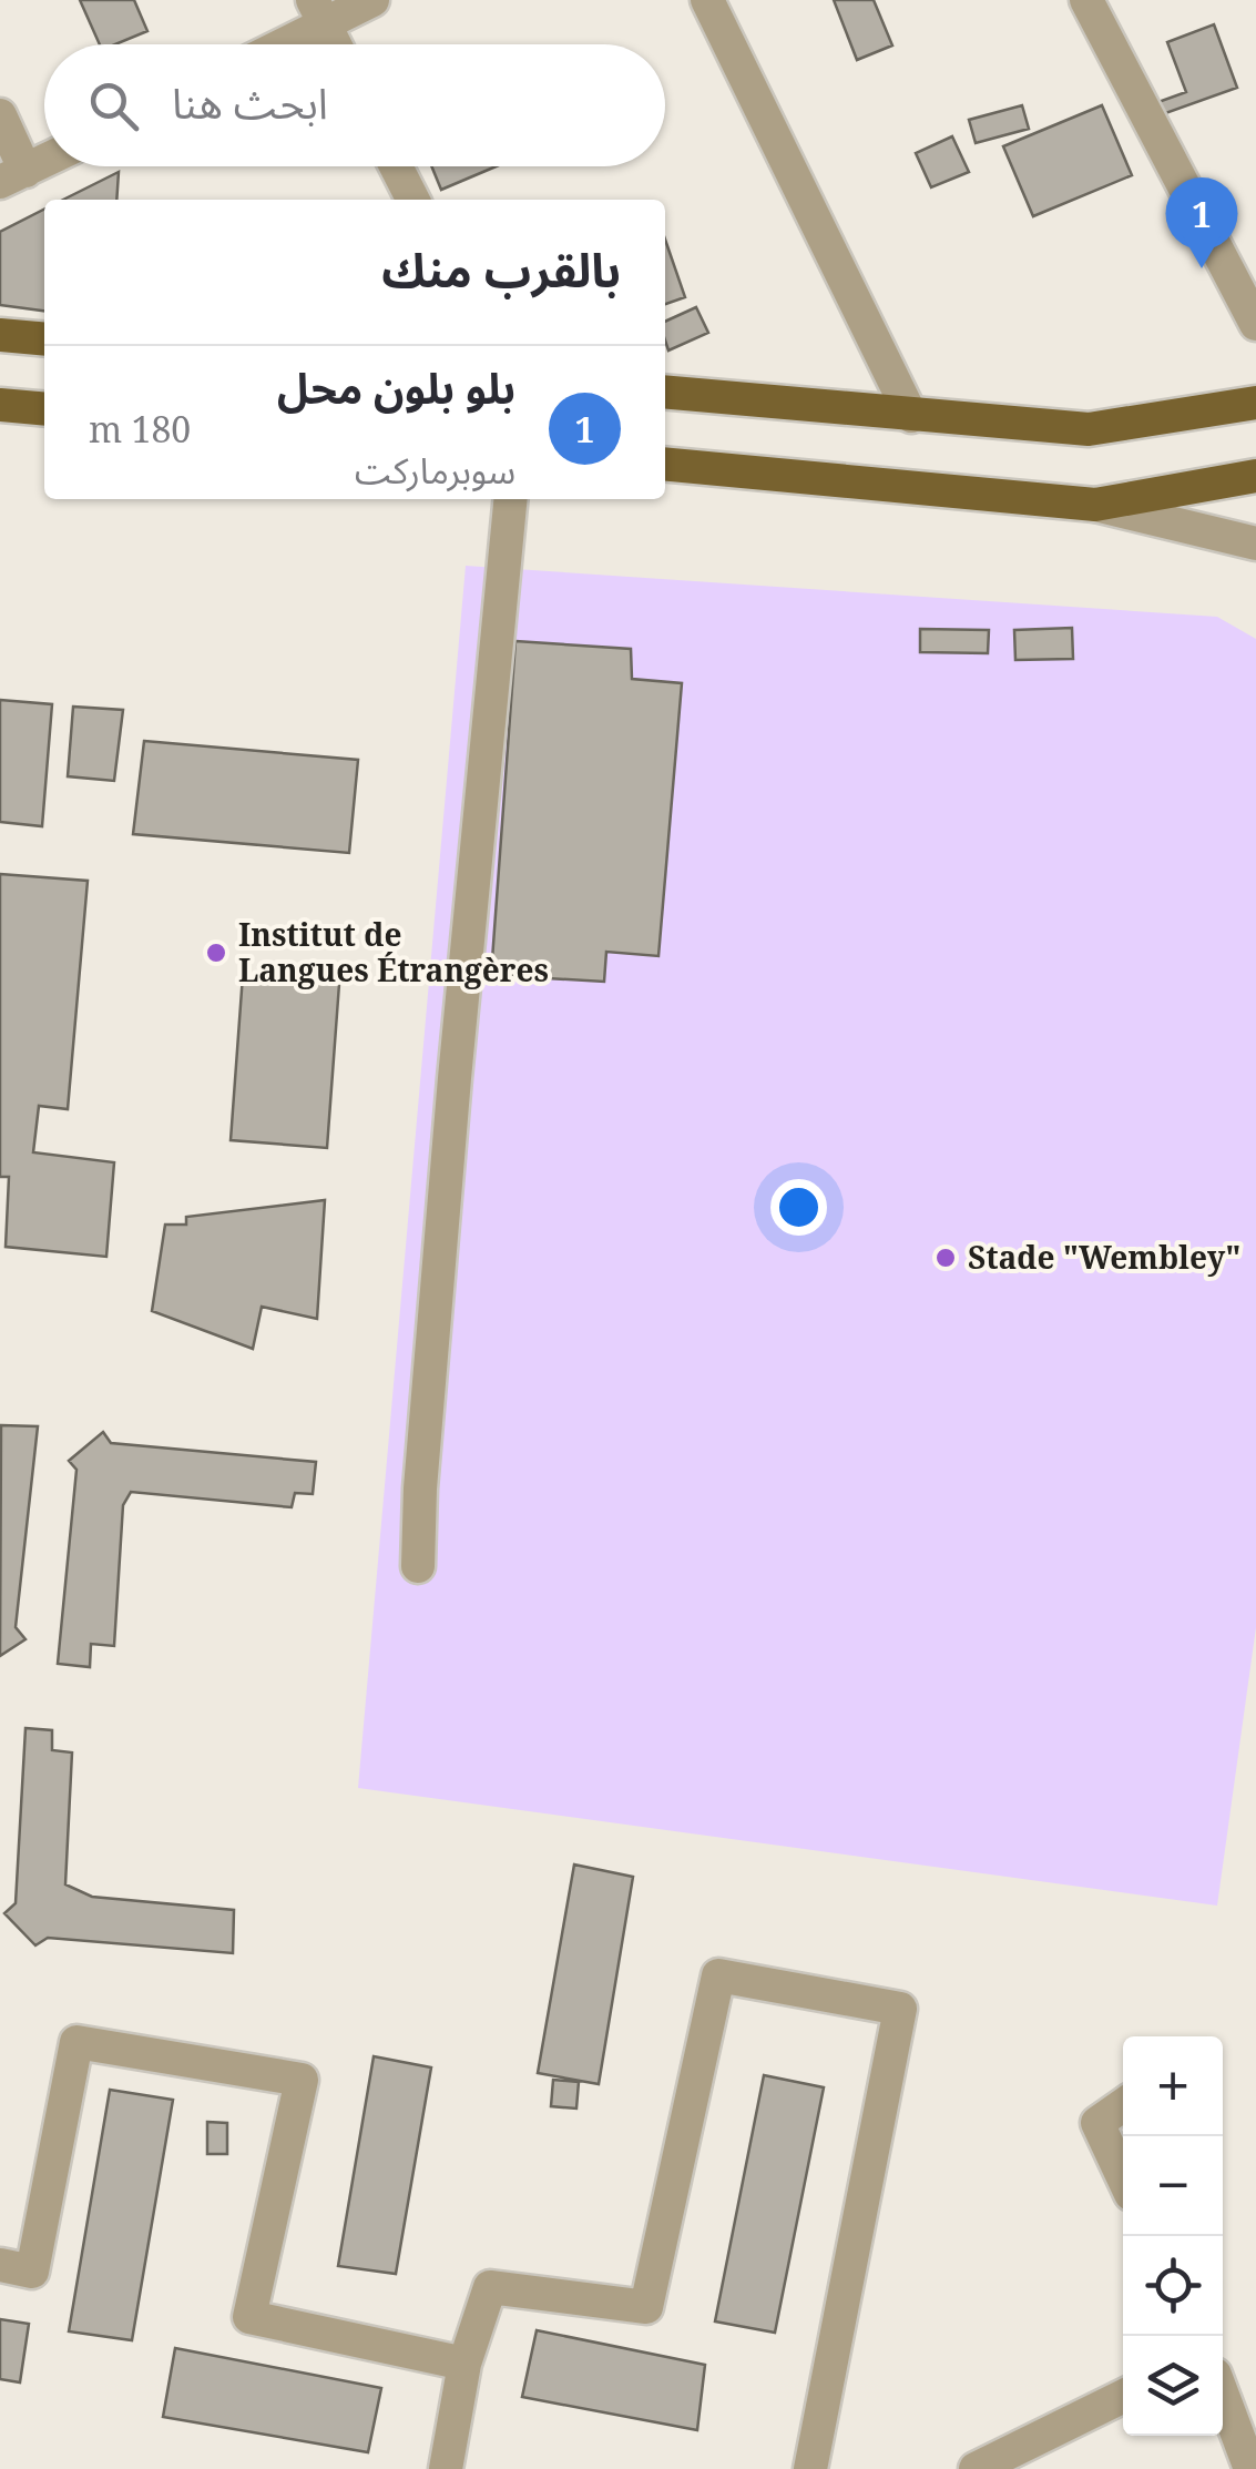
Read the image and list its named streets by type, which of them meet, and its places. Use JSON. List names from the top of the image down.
{
  "places": ["Institut de Langues Étrangères", "Stade \"Wembley\""],
  "page": {
    "search": "ابحث هنا",
    "pins": "1",
    "heading": "بالقرب منك",
    "list": [
      {
        "mark": "1",
        "name": "بلو بلون محل",
        "note": "سوبرماركت",
        "value": "180 m"
      }
    ],
    "map_buttons": ["+", "−"]
  }
}
